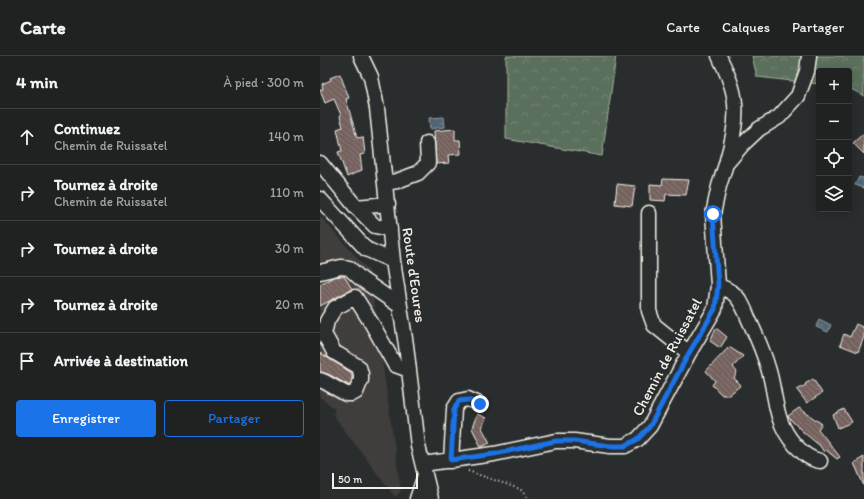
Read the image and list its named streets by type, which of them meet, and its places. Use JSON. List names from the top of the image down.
{
  "streets": {
    "street": ["Route d'Eoures", "Chemin de Ruissatel"]
  },
  "crossings": [
    ["Route d'Eoures", "Chemin de Ruissatel"]
  ],
  "scale_bar": "50 m",
  "page": {
    "header": "Carte",
    "nav": ["Carte", "Calques", "Partager"],
    "heading": ["4 min", "À pied · 300 m"],
    "map_buttons": ["+", "−"],
    "list": [
      ["Continuez", "Chemin de Ruissatel", "140 m"],
      ["Tournez à droite", "Chemin de Ruissatel", "110 m"],
      ["Tournez à droite", "30 m"],
      ["Tournez à droite", "20 m"],
      "Arrivée à destination"
    ],
    "buttons": ["Enregistrer", "Partager"],
    "scale": "50 m"
  }
}
